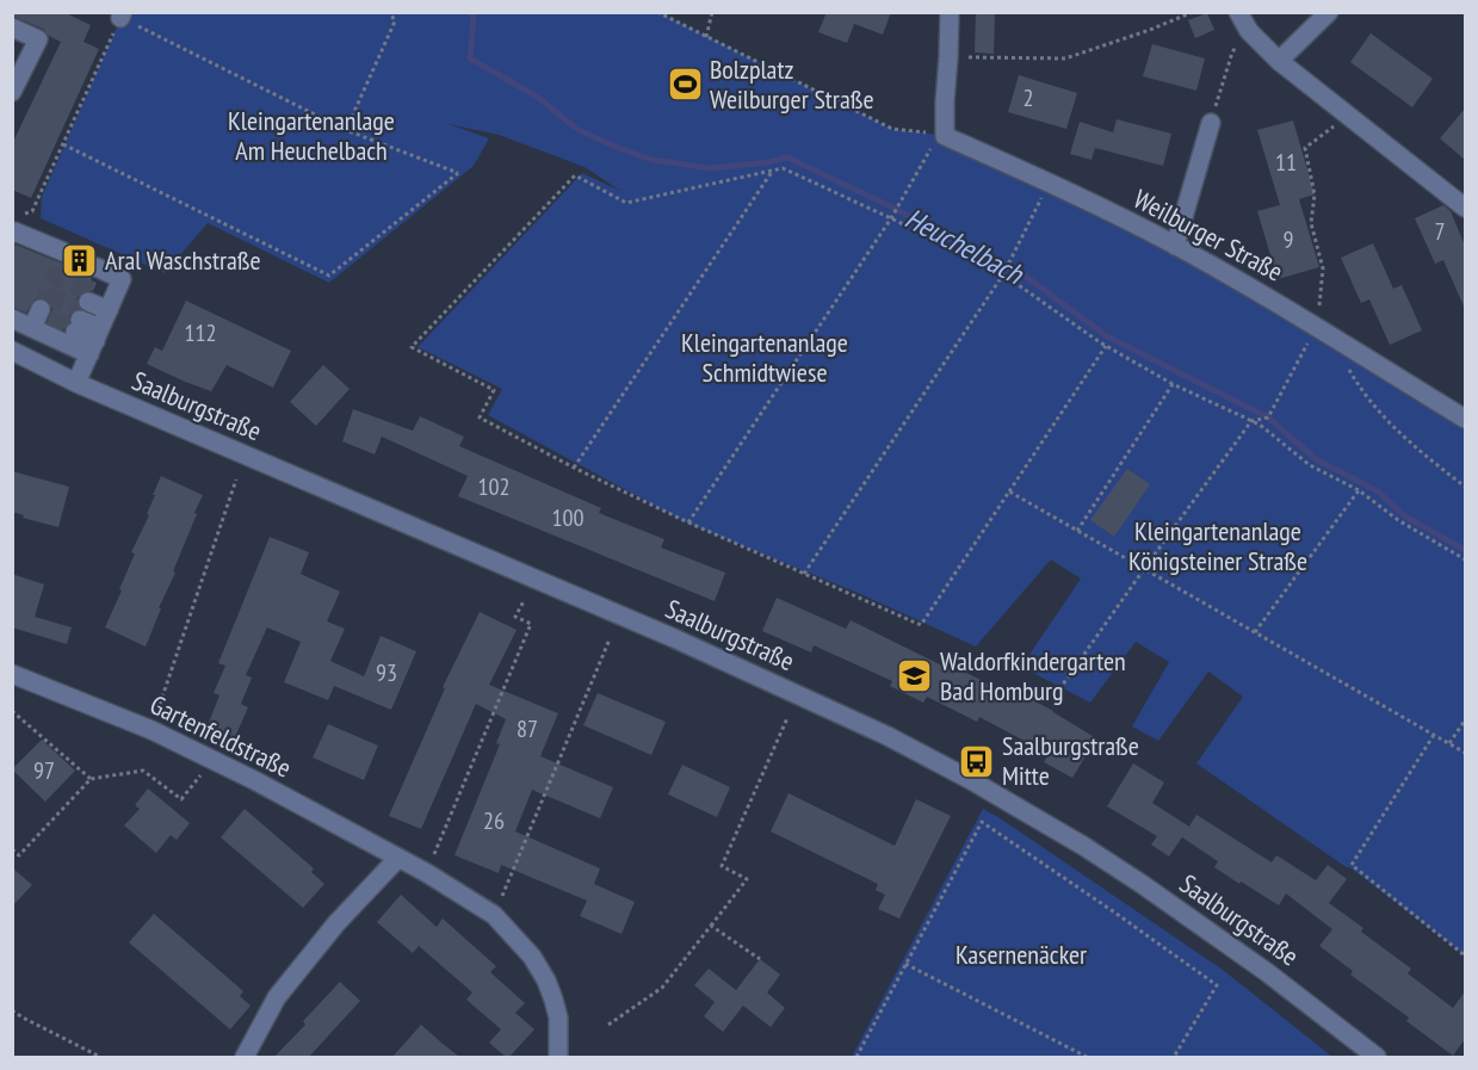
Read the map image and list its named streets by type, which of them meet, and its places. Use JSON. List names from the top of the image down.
{
  "streets": {
    "street": ["Weilburger Straße", "Saalburgstraße", "Gartenfeldstraße"]
  },
  "water": ["Heuchelbach"],
  "parks": [
    "Kleingartenanlage Am Heuchelbach",
    "Kleingartenanlage Schmidtwiese",
    "Kleingartenanlage Königsteiner Straße",
    "Kasernenäcker"
  ],
  "places": {
    "sports": ["Bolzplatz Weilburger Straße"],
    "building": ["Aral Waschstraße"],
    "school or university": ["Waldorfkindergarten Bad Homburg"],
    "bus stop": ["Saalburgstraße Mitte"]
  },
  "house_numbers": [
    "2",
    "11",
    "7",
    "9",
    "112",
    "102",
    "100",
    "93",
    "87",
    "97",
    "26"
  ]
}
